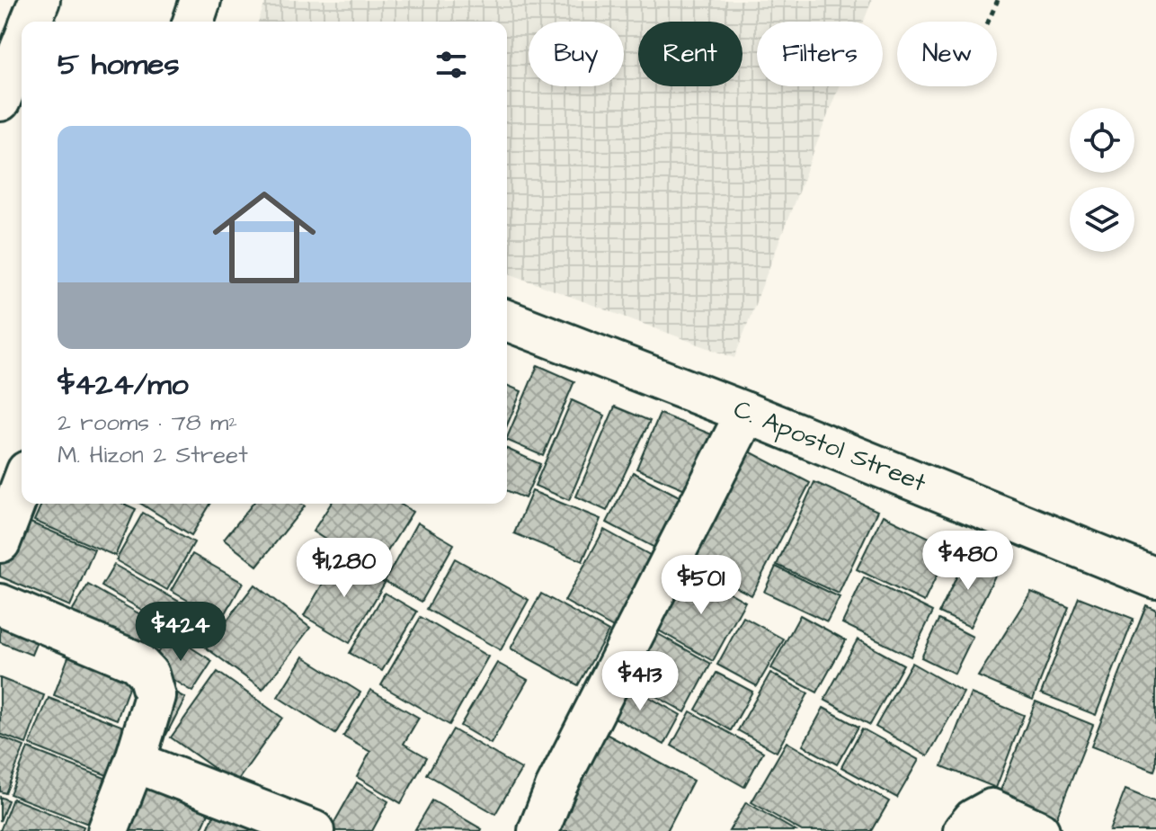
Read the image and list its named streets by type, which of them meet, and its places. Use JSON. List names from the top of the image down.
{
  "streets": {
    "main road": ["C. Apostol Street"]
  },
  "page": {
    "chip": [
      "Buy",
      "Rent",
      "Filters",
      "New"
    ],
    "heading": "5 homes",
    "list": [
      {
        "name": "$424/mo",
        "note": "2 rooms · 78 m² · M. Hizon 2 Street"
      }
    ],
    "price": [
      "$480",
      "$1,280",
      "$501",
      "$424",
      "$413"
    ]
  }
}
